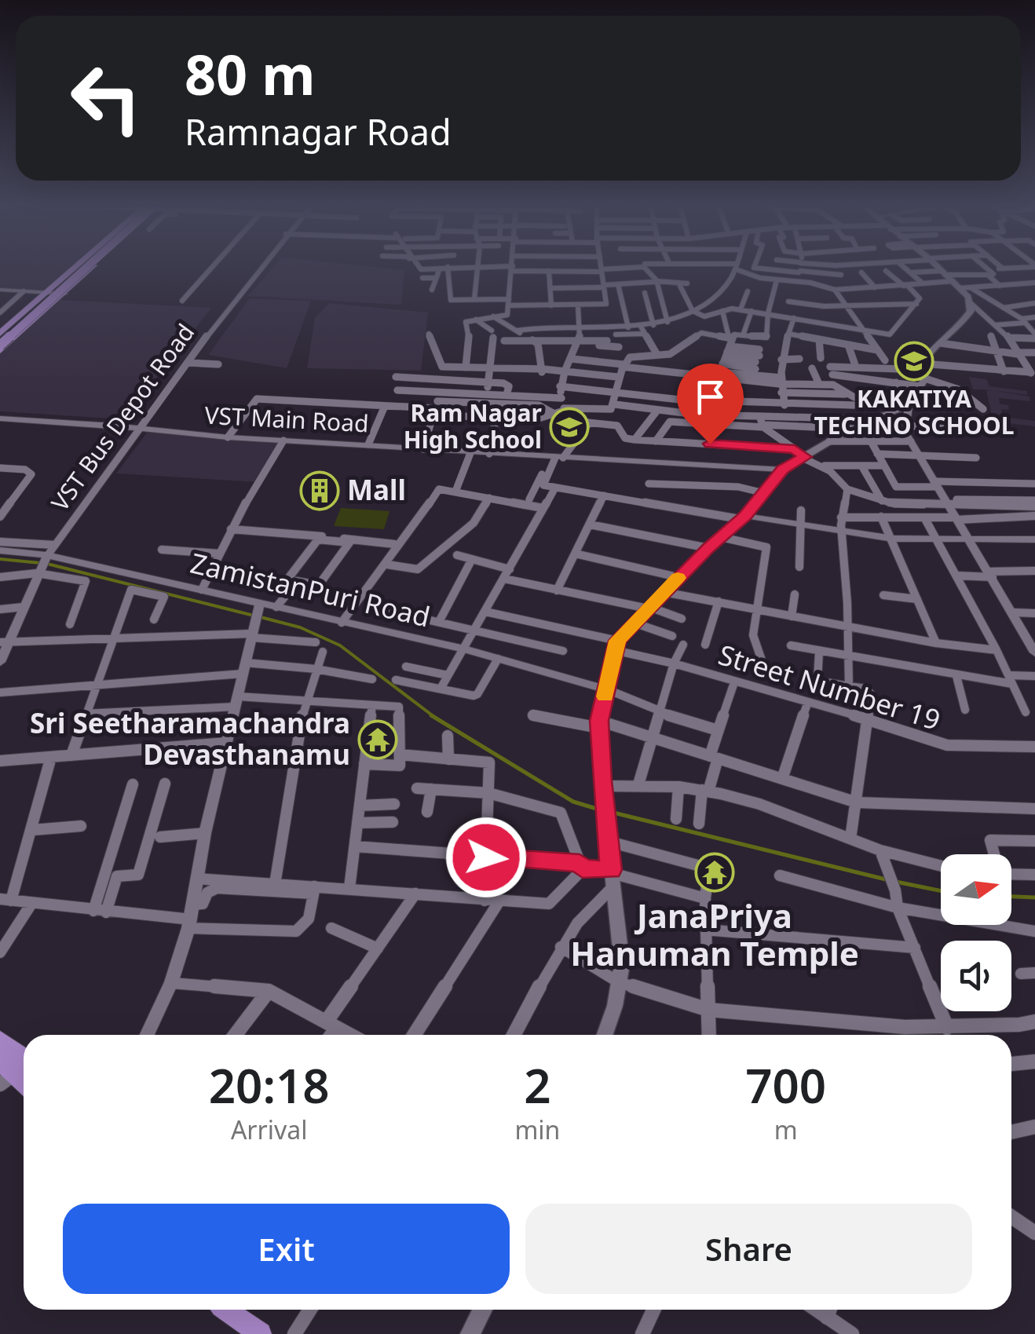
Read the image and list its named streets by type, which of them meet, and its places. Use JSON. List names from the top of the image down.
{
  "streets": {
    "street": [
      "VST Bus Depot Road",
      "VST Main Road",
      "ZamistanPuri Road",
      "Street Number 19"
    ]
  },
  "crossings": [
    ["VST Bus Depot Road", "VST Main Road"],
    ["VST Bus Depot Road", "ZamistanPuri Road"]
  ],
  "places": {
    "school or university": ["KAKATIYA TECHNO SCHOOL", "Ram Nagar High School"],
    "building": ["Mall"],
    "temple": ["Sri Seetharamachandra Devasthanamu", "JanaPriya Hanuman Temple"]
  },
  "north": "right",
  "page": {
    "turn": ["80 m", "Ramnagar Road"],
    "eta": [
      "20:18",
      "Arrival",
      "2",
      "min",
      "700",
      "m"
    ],
    "buttons": ["Exit", "Share"]
  }
}
